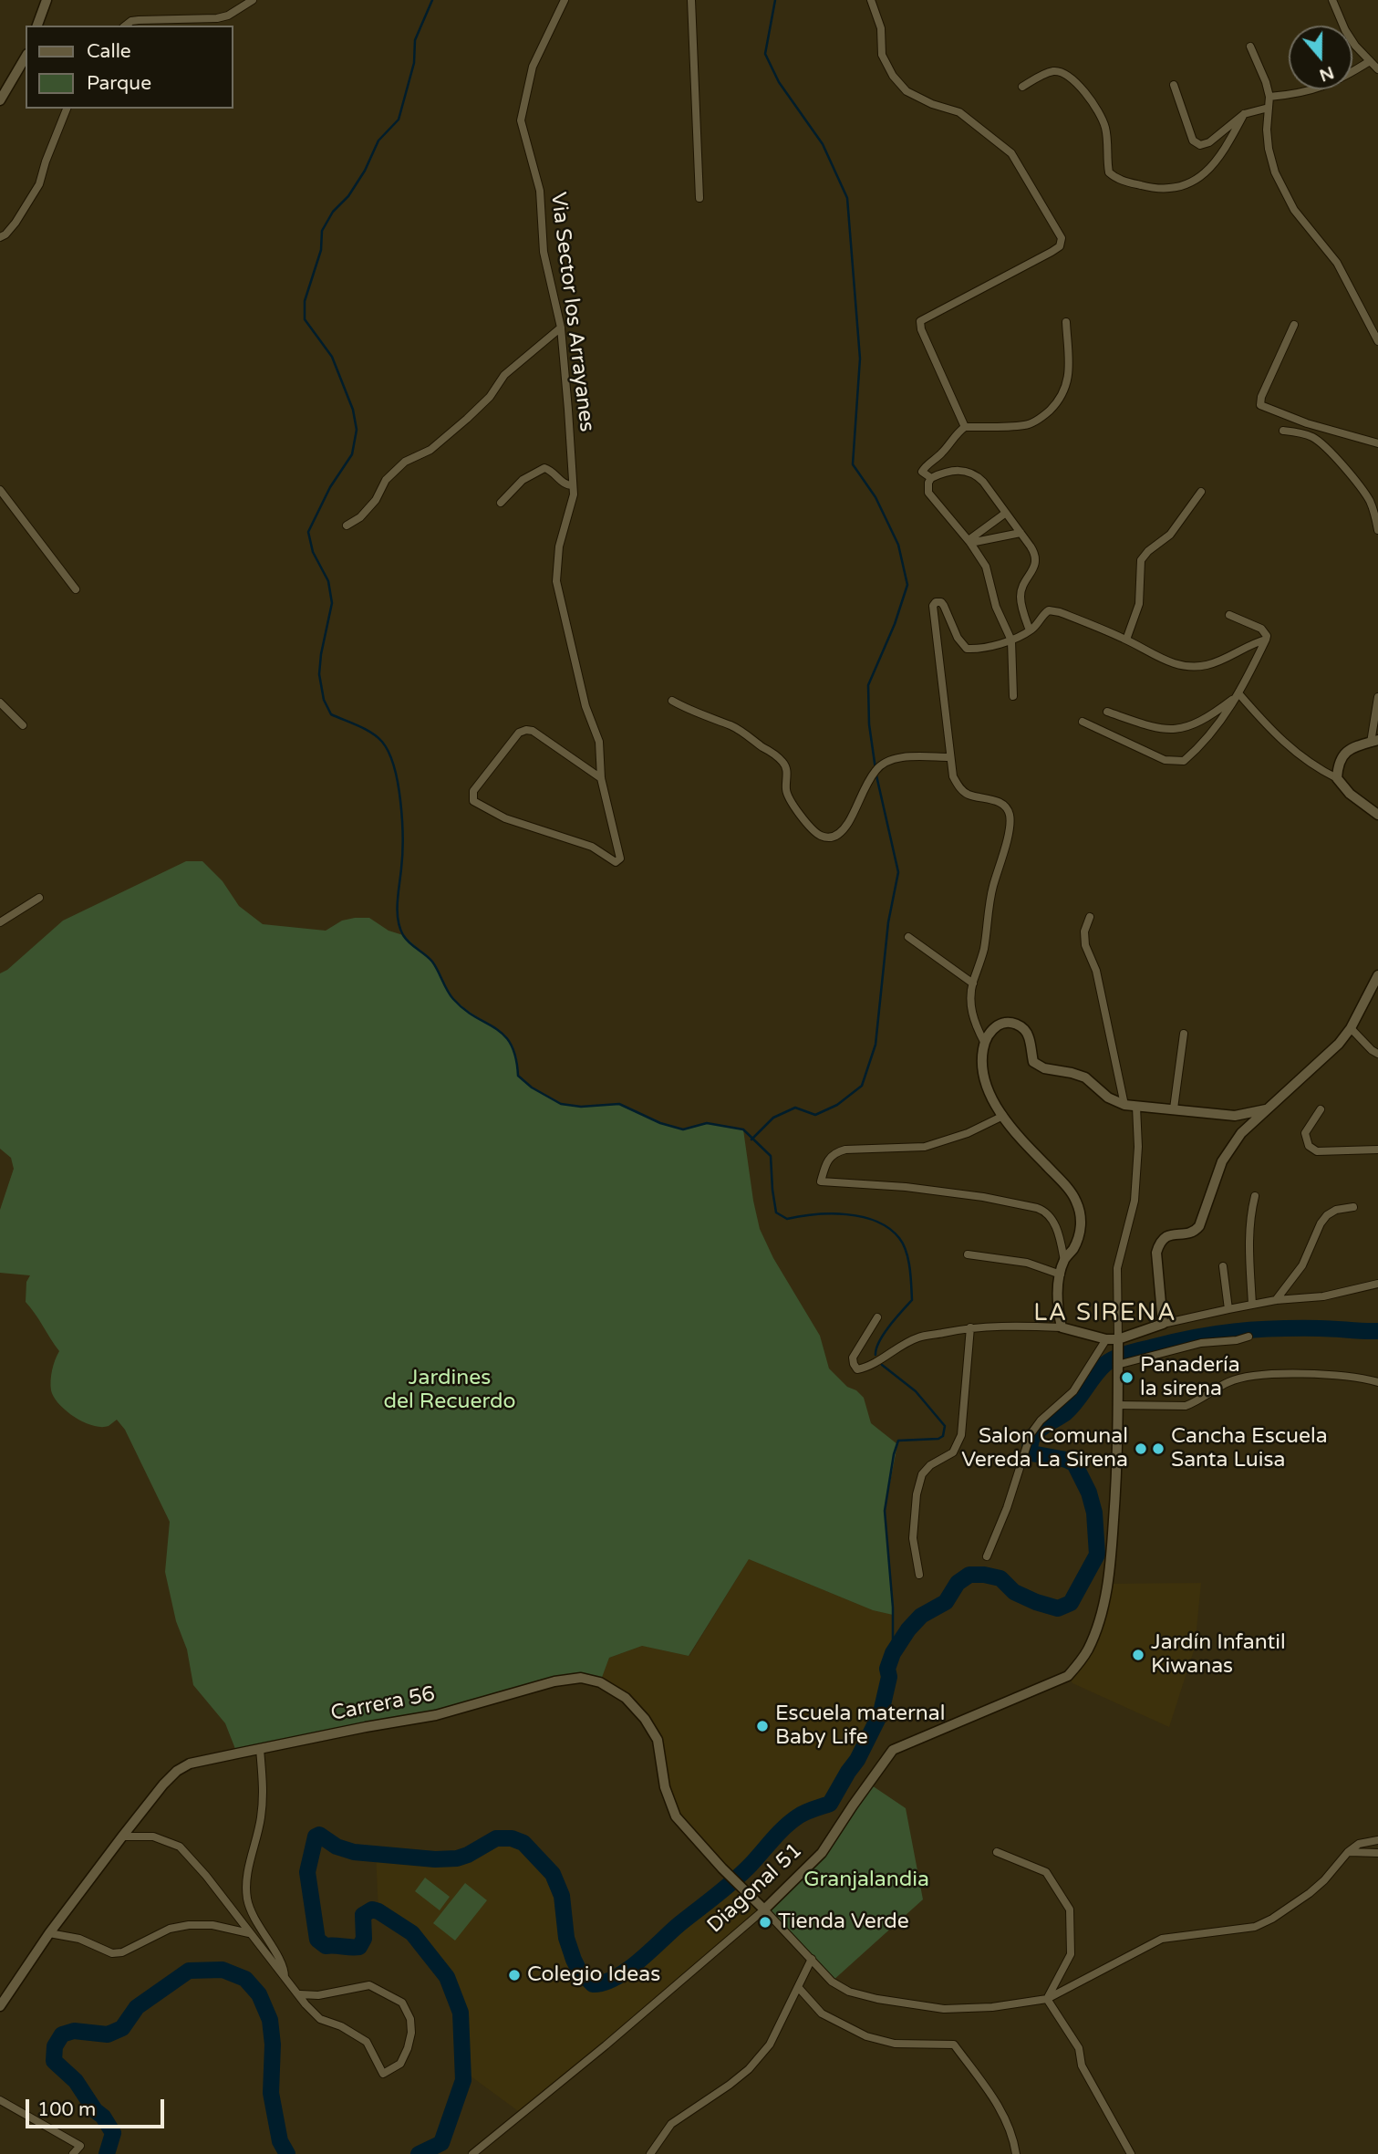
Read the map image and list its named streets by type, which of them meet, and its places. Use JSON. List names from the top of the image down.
{
  "streets": {
    "street": ["Via Sector los Arrayanes", "Carrera 56", "Diagonal 51"]
  },
  "crossings": [
    ["Carrera 56", "Diagonal 51"]
  ],
  "districts": ["LA SIRENA"],
  "parks": ["Jardines del Recuerdo", "Granjalandia"],
  "places": [
    "Panadería la sirena",
    "Salon Comunal Vereda La Sirena",
    "Cancha Escuela Santa Luisa",
    "Jardín Infantil Kiwanas",
    "Escuela maternal Baby Life",
    "Tienda Verde",
    "Colegio Ideas"
  ],
  "legend": ["Calle", "Parque"],
  "scale_bar": "100 m",
  "north": "bottom"
}
